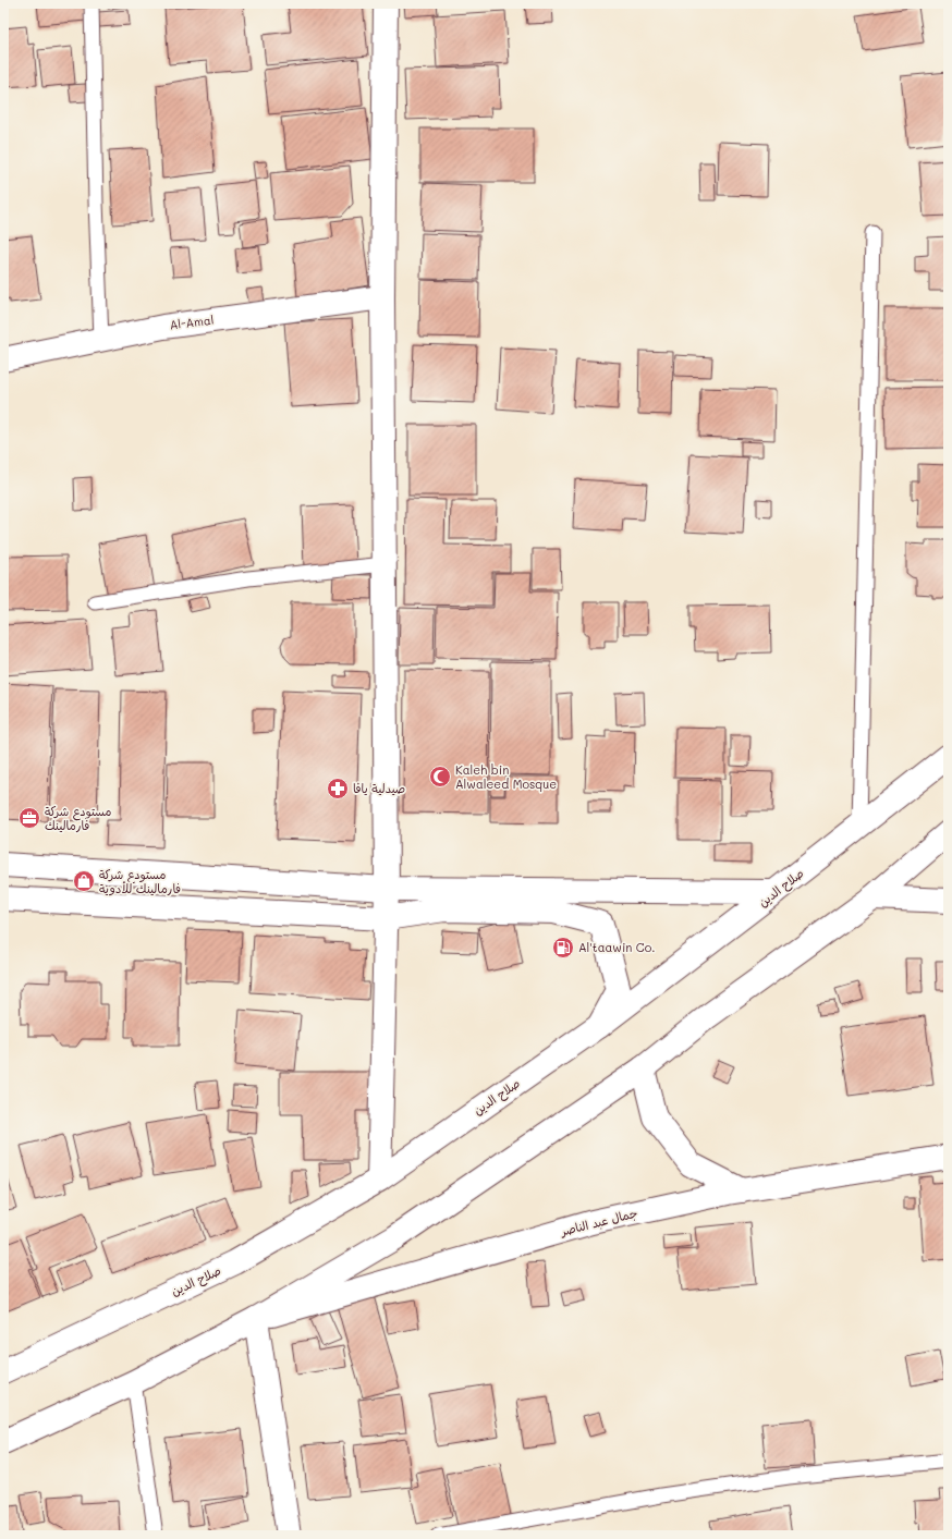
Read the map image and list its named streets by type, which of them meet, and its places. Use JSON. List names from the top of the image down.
{
  "streets": {
    "main road": ["Al-Amal", "صلاح الدين", "جمال عبد الناصر"]
  },
  "places": {
    "mosque": ["Kaleh bin Alwaleed Mosque"],
    "pharmacy": ["صيدلية يافا"],
    "office": ["مستودع شركة فارمالينك"],
    "shop": ["مستودع شركة فارمالينك للأدوية"],
    "fuel station": ["Al'taawin Co."]
  }
}
